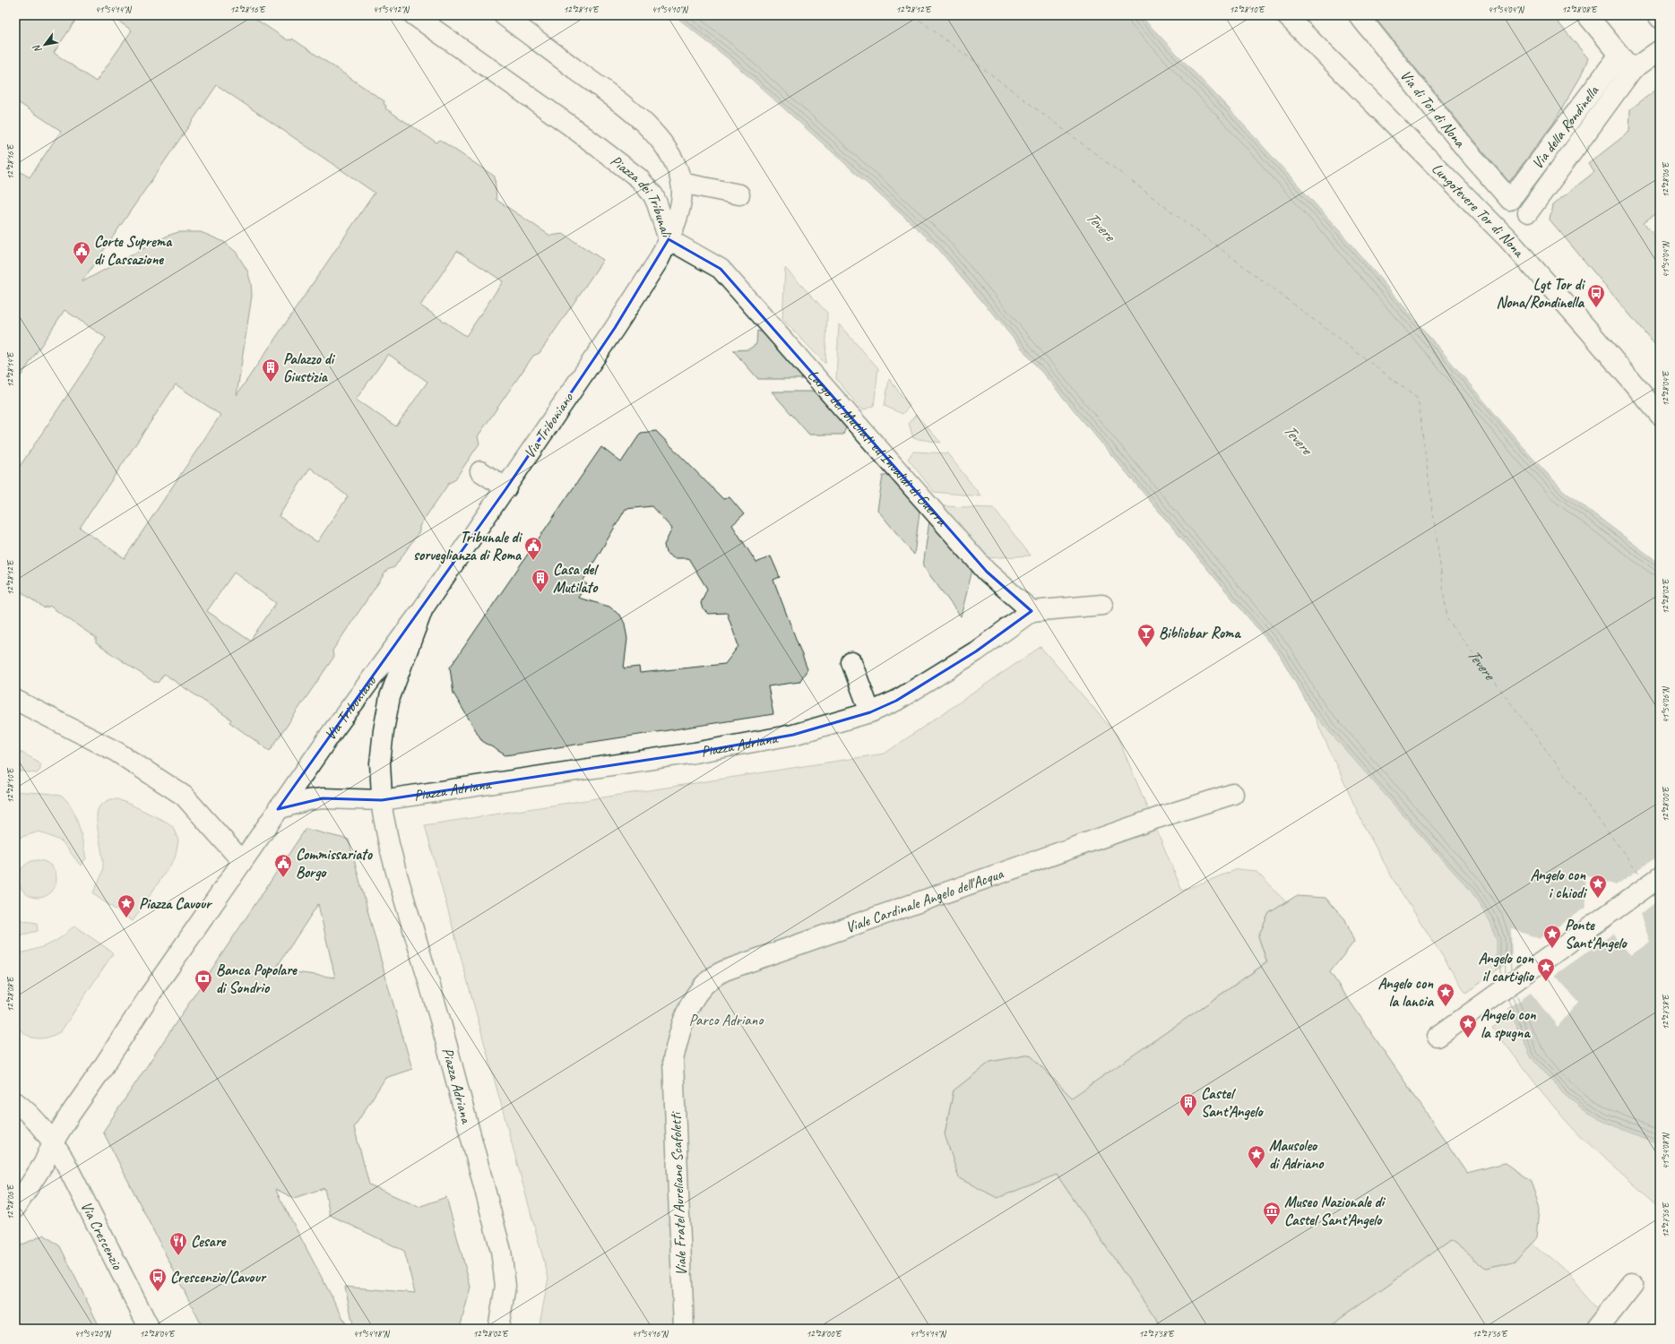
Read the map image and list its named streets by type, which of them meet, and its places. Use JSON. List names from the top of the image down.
{
  "streets": {
    "street": [
      "Via di Tor di Nona",
      "Via della Rondinella",
      "Piazza dei Tribunali",
      "Lungotevere Tor di Nona",
      "Via Triboniano",
      "Largo dei Mutilati ed Invalidi di Guerra",
      "Piazza Adriana",
      "Viale Cardinale Angelo dell'Acqua",
      "Viale Fratel Aureliano Scafoletti",
      "Via Crescenzio"
    ]
  },
  "crossings": [
    ["Via di Tor di Nona", "Via della Rondinella"],
    ["Piazza dei Tribunali", "Via Triboniano"],
    ["Piazza dei Tribunali", "Largo dei Mutilati ed Invalidi di Guerra"],
    ["Via Triboniano", "Largo dei Mutilati ed Invalidi di Guerra"],
    ["Via Triboniano", "Piazza Adriana"],
    ["Largo dei Mutilati ed Invalidi di Guerra", "Piazza Adriana"],
    ["Viale Cardinale Angelo dell'Acqua", "Viale Fratel Aureliano Scafoletti"]
  ],
  "water": ["Tevere"],
  "parks": ["Parco Adriano"],
  "places": {
    "public building": ["Corte Suprema di Cassazione", "Tribunale di sorveglianza di Roma", "Commissariato Borgo"],
    "bus stop": ["Lgt Tor di Nona/Rondinella", "Crescenzio/Cavour"],
    "building": ["Palazzo di Giustizia", "Casa del Mutilato", "Castel Sant’Angelo"],
    "bar": ["Bibliobar Roma"],
    "place": [
      "Angelo con i chiodi",
      "Piazza Cavour",
      "Ponte Sant'Angelo",
      "Angelo con il cartiglio",
      "Angelo con la lancia",
      "Angelo con la spugna",
      "Mausoleo di Adriano"
    ],
    "bank": ["Banca Popolare di Sondrio"],
    "museum": ["Museo Nazionale di Castel Sant’Angelo"],
    "restaurant": ["Cesare"]
  },
  "north": "bottom left",
  "coordinates": [
    "41°54'14\"N",
    "12°28'16\"E",
    "41°54'12\"N",
    "12°28'14\"E",
    "41°54'10\"N",
    "12°28'12\"E",
    "12°28'10\"E",
    "41°54'04\"N",
    "12°28'08\"E",
    "12°28'06\"E",
    "12°28'04\"E",
    "12°28'02\"E",
    "41°54'06\"N",
    "12°28'00\"E",
    "12°27'58\"E",
    "41°54'08\"N",
    "12°27'56\"E",
    "41°54'20\"N",
    "41°54'18\"N",
    "41°54'16\"N"
  ]
}
